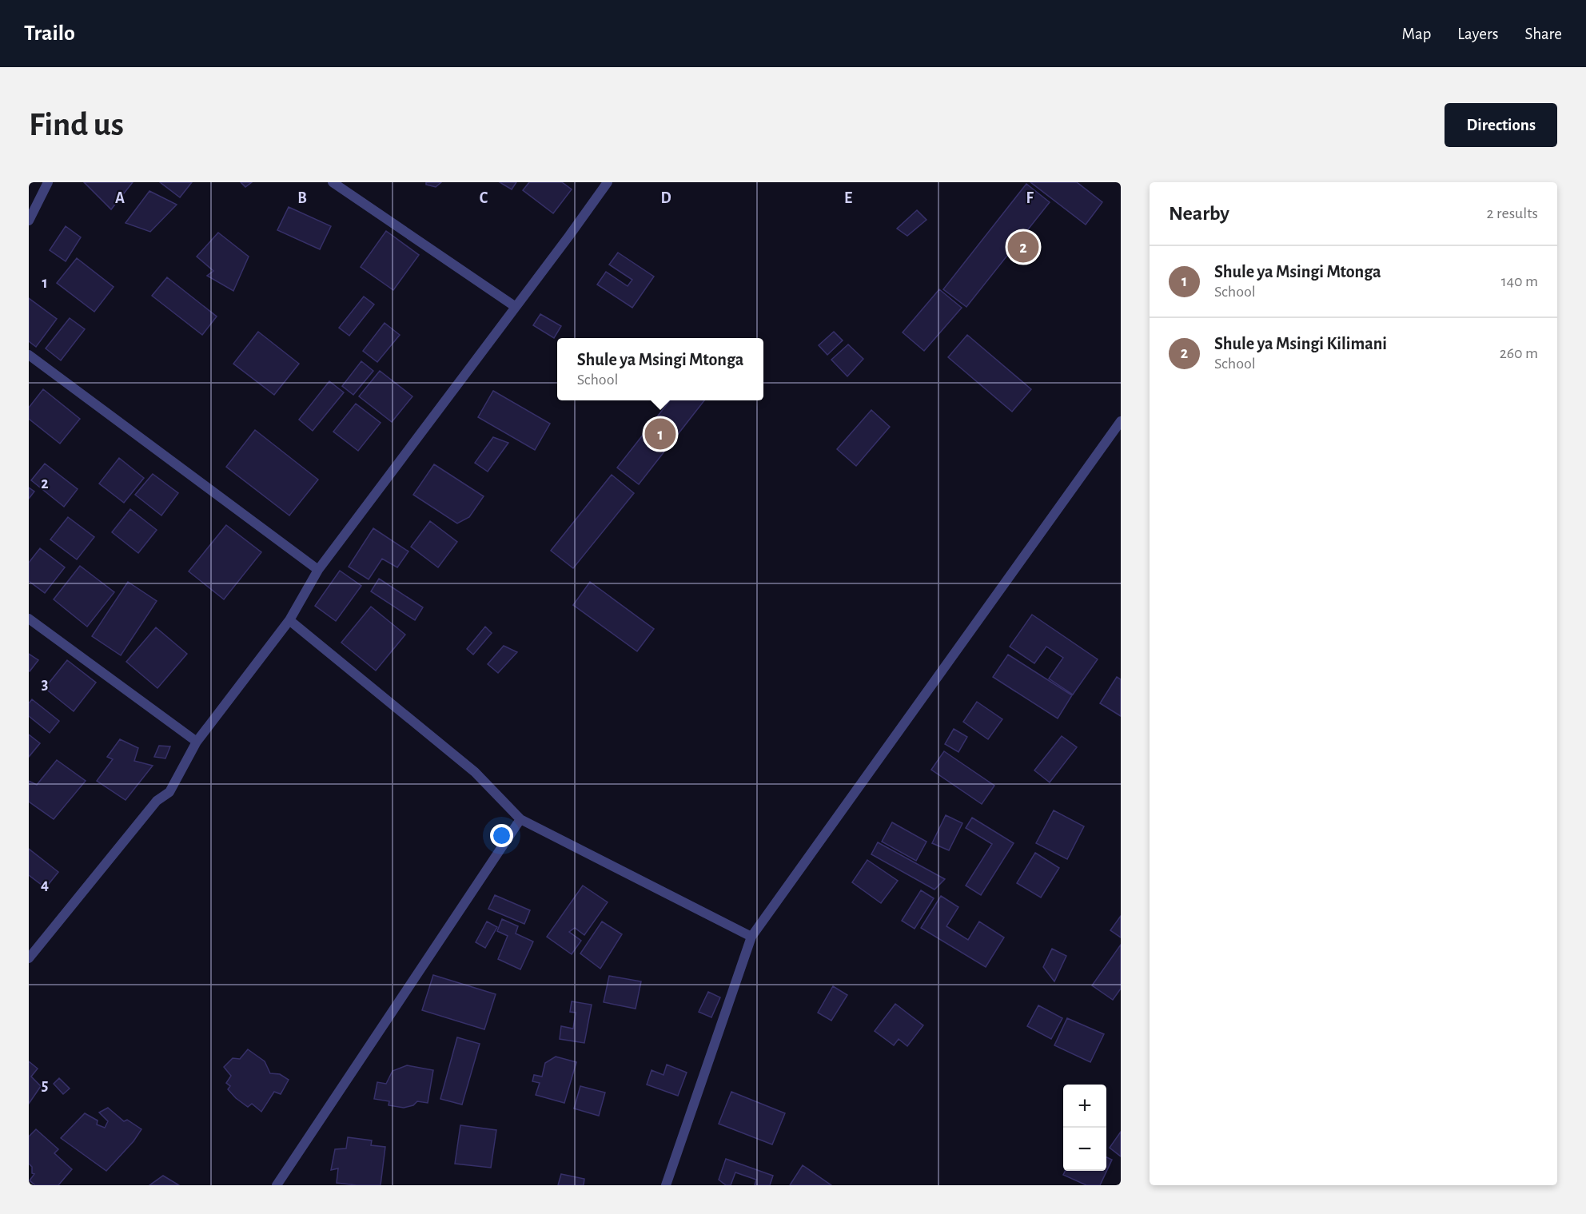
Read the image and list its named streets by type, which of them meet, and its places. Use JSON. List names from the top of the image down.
{
  "page": {
    "header": "Trailo",
    "nav": ["Map", "Layers", "Share"],
    "buttons": "Directions",
    "title": "Find us",
    "heading": ["Nearby", "2 results"],
    "pins": ["2", "1"],
    "list": [
      {
        "mark": "1",
        "name": "Shule ya Msingi Mtonga",
        "note": "School",
        "value": "140 m"
      },
      {
        "mark": "2",
        "name": "Shule ya Msingi Kilimani",
        "note": "School",
        "value": "260 m"
      }
    ],
    "popup": ["Shule ya Msingi Mtonga", "School"],
    "map_buttons": ["+", "−"]
  },
  "grid": {
    "columns": [
      "A",
      "B",
      "C",
      "D",
      "E",
      "F"
    ],
    "rows": [
      "1",
      "2",
      "3",
      "4",
      "5"
    ]
  }
}
